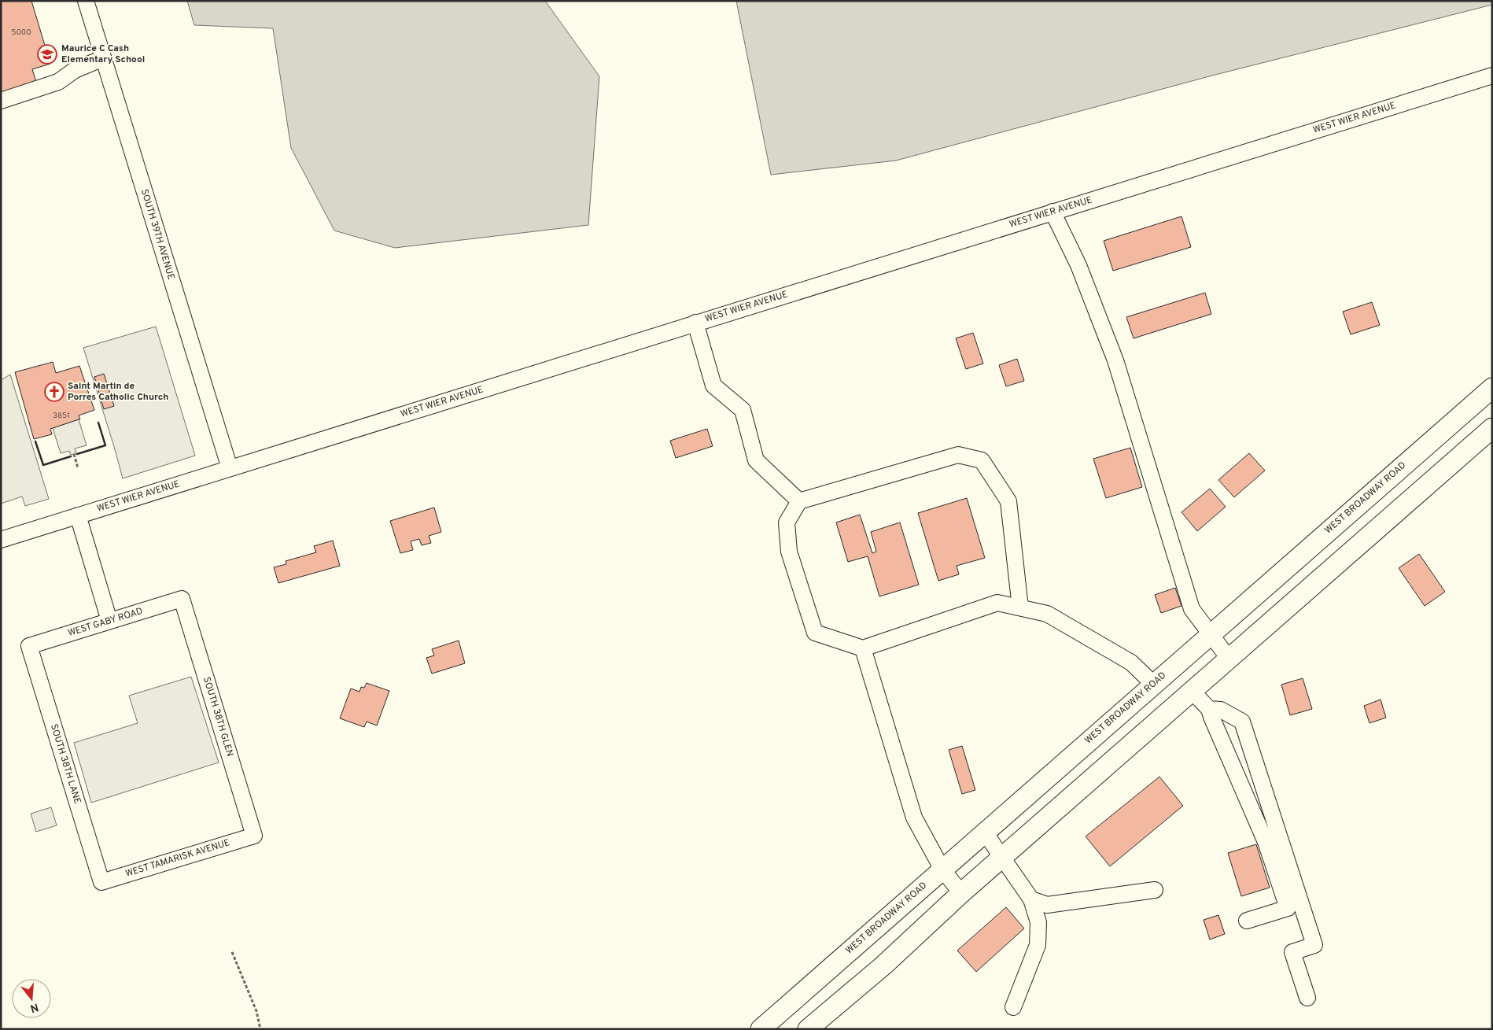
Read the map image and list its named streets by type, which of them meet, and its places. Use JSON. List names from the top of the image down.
{
  "streets": {
    "main road": ["WEST BROADWAY ROAD"],
    "street": [
      "WEST WIER AVENUE",
      "SOUTH 39TH AVENUE",
      "WEST GABY ROAD",
      "SOUTH 38TH GLEN",
      "SOUTH 38TH LANE",
      "WEST TAMARISK AVENUE"
    ]
  },
  "crossings": [
    ["WEST WIER AVENUE", "SOUTH 39TH AVENUE"],
    ["WEST GABY ROAD", "SOUTH 38TH GLEN"],
    ["WEST GABY ROAD", "SOUTH 38TH LANE"],
    ["SOUTH 38TH GLEN", "WEST TAMARISK AVENUE"],
    ["SOUTH 38TH LANE", "WEST TAMARISK AVENUE"]
  ],
  "places": {
    "school or university": ["Maurice C Cash Elementary School"],
    "church": ["Saint Martin de Porres Catholic Church"]
  },
  "house_numbers": ["5000", "3851"],
  "north": "bottom"
}
